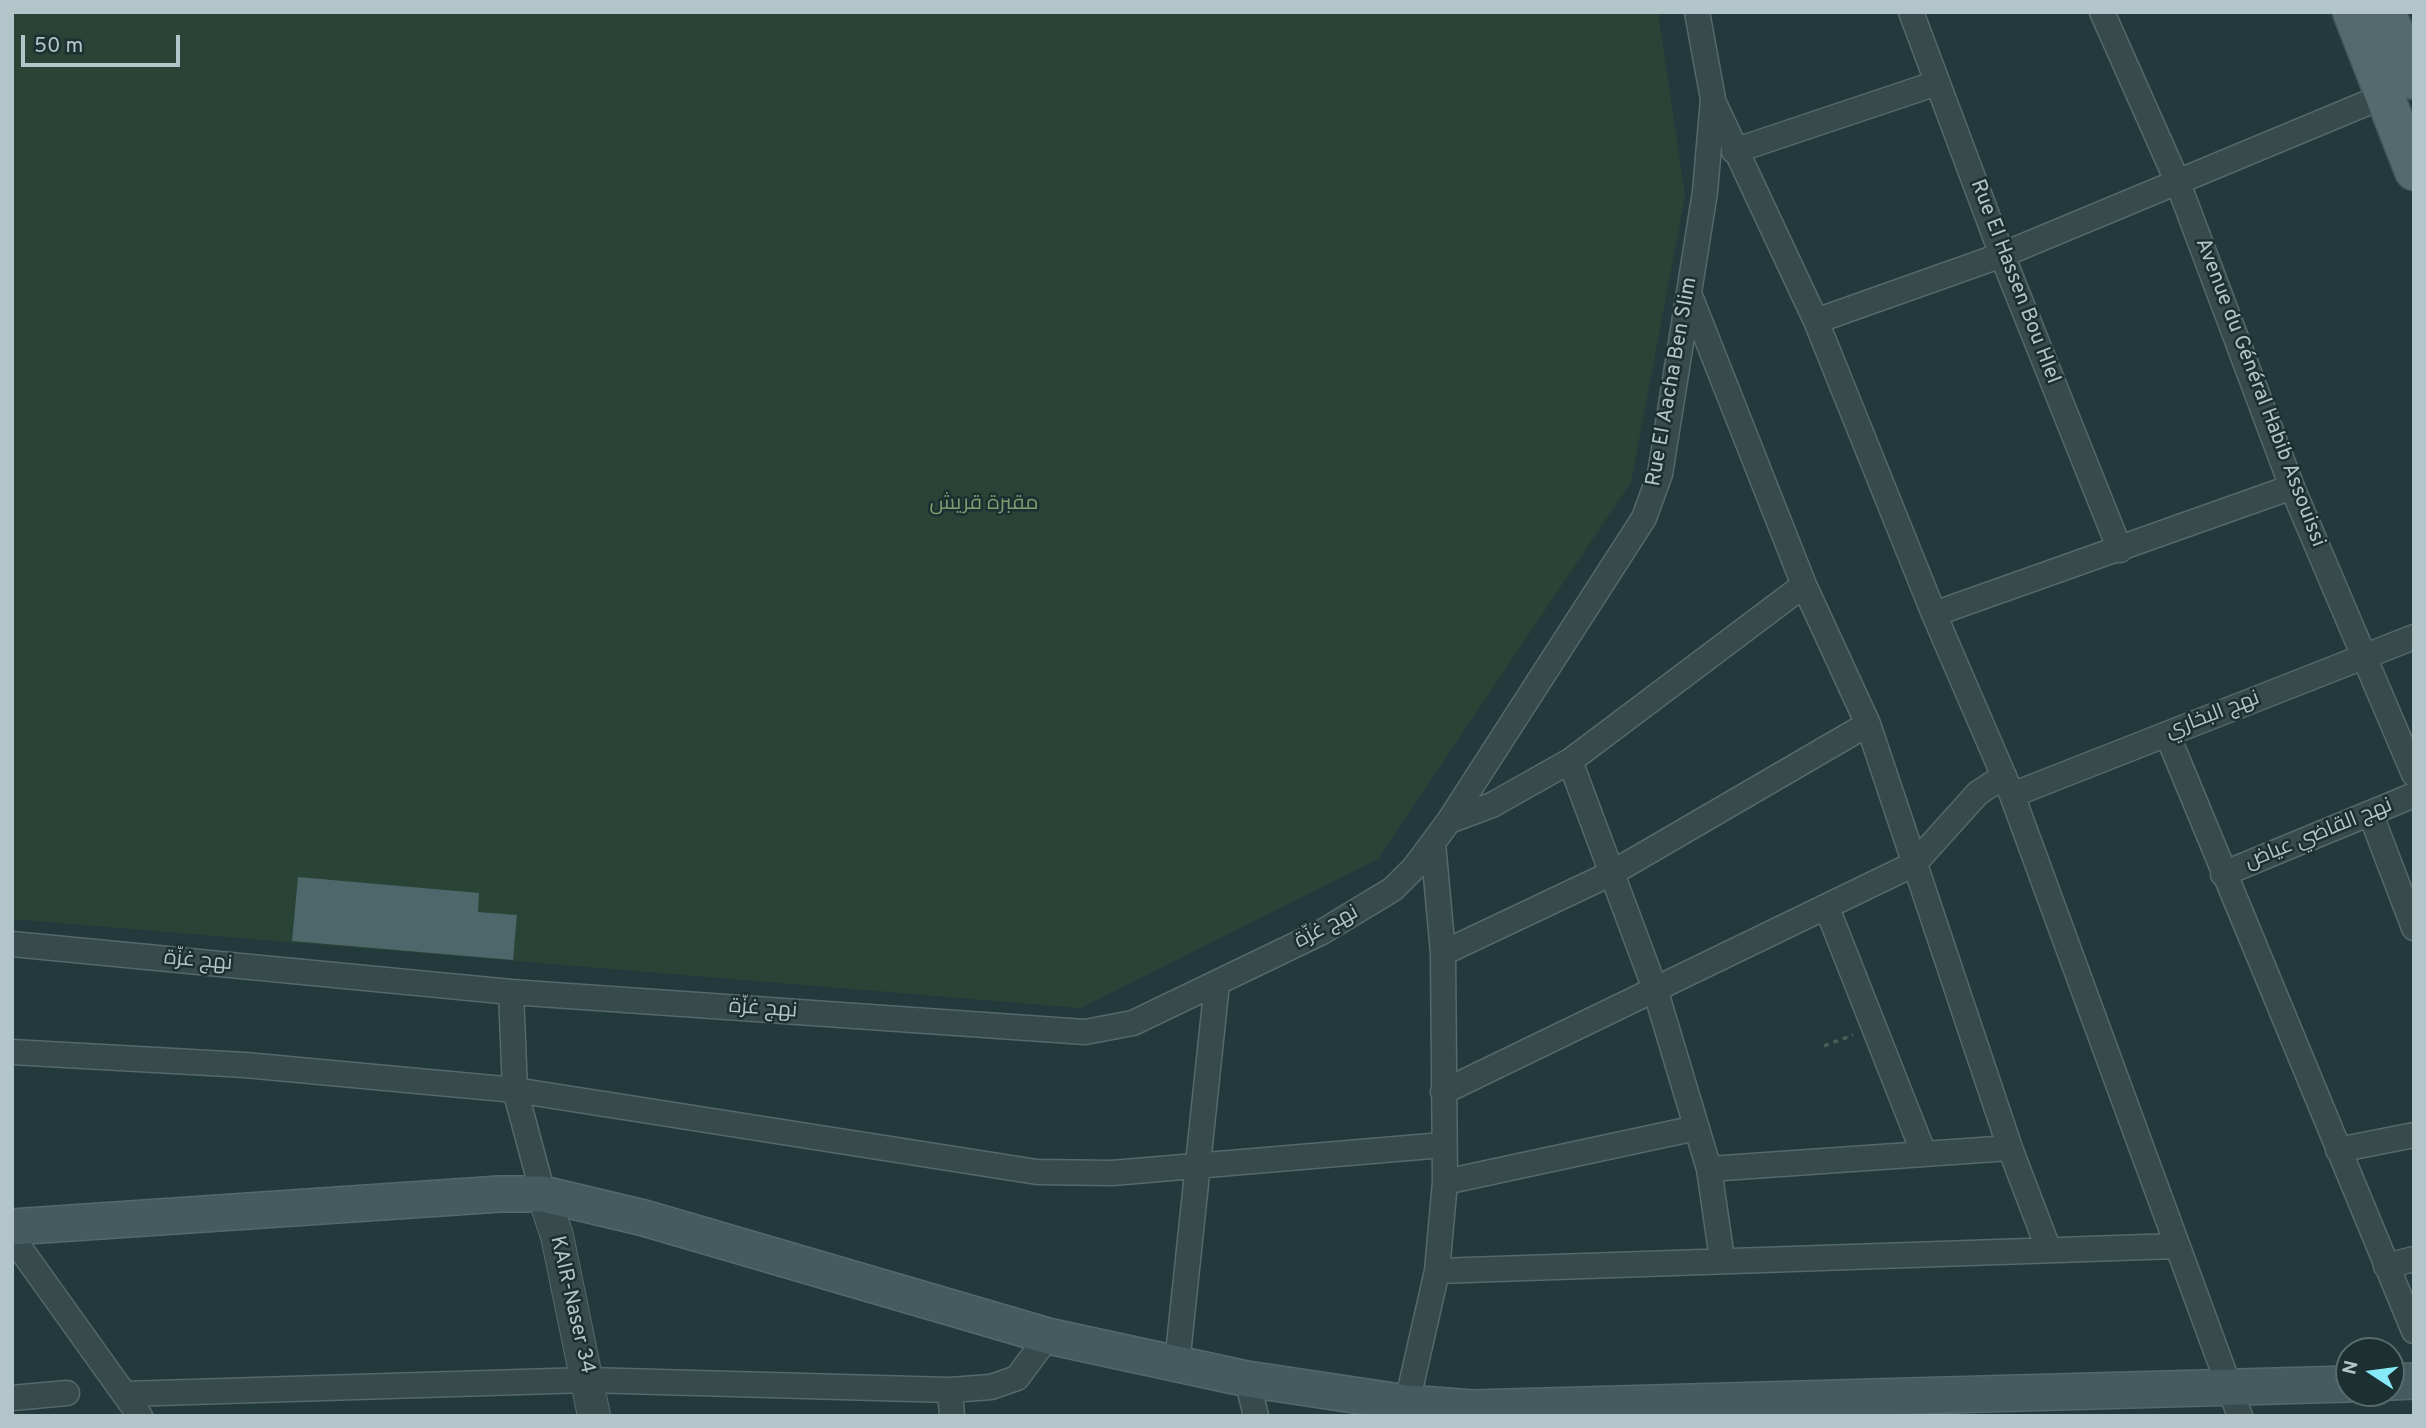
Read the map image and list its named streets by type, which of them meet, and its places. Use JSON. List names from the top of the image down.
{
  "streets": {
    "street": [
      "Rue El Hassen Bou Hlel",
      "Rue El Aacha Ben Slim",
      "Avenue du Général Habib Assouissi",
      "نهج البخاري",
      "نهج القاضي عياض",
      "نهج غزّة",
      "KAIR-Naser 34"
    ]
  },
  "crossings": [
    ["Rue El Aacha Ben Slim", "نهج غزّة"],
    ["Avenue du Général Habib Assouissi", "نهج البخاري"]
  ],
  "parks": ["مقبرة قريش"],
  "scale_bar": "50 m",
  "north": "left"
}
